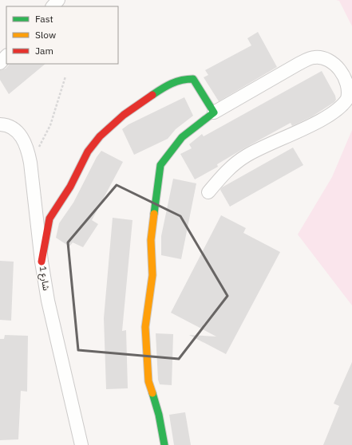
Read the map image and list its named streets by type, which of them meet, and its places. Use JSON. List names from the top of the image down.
{
  "streets": {
    "street": ["شارع 1"]
  },
  "legend": ["Fast", "Slow", "Jam"]
}
